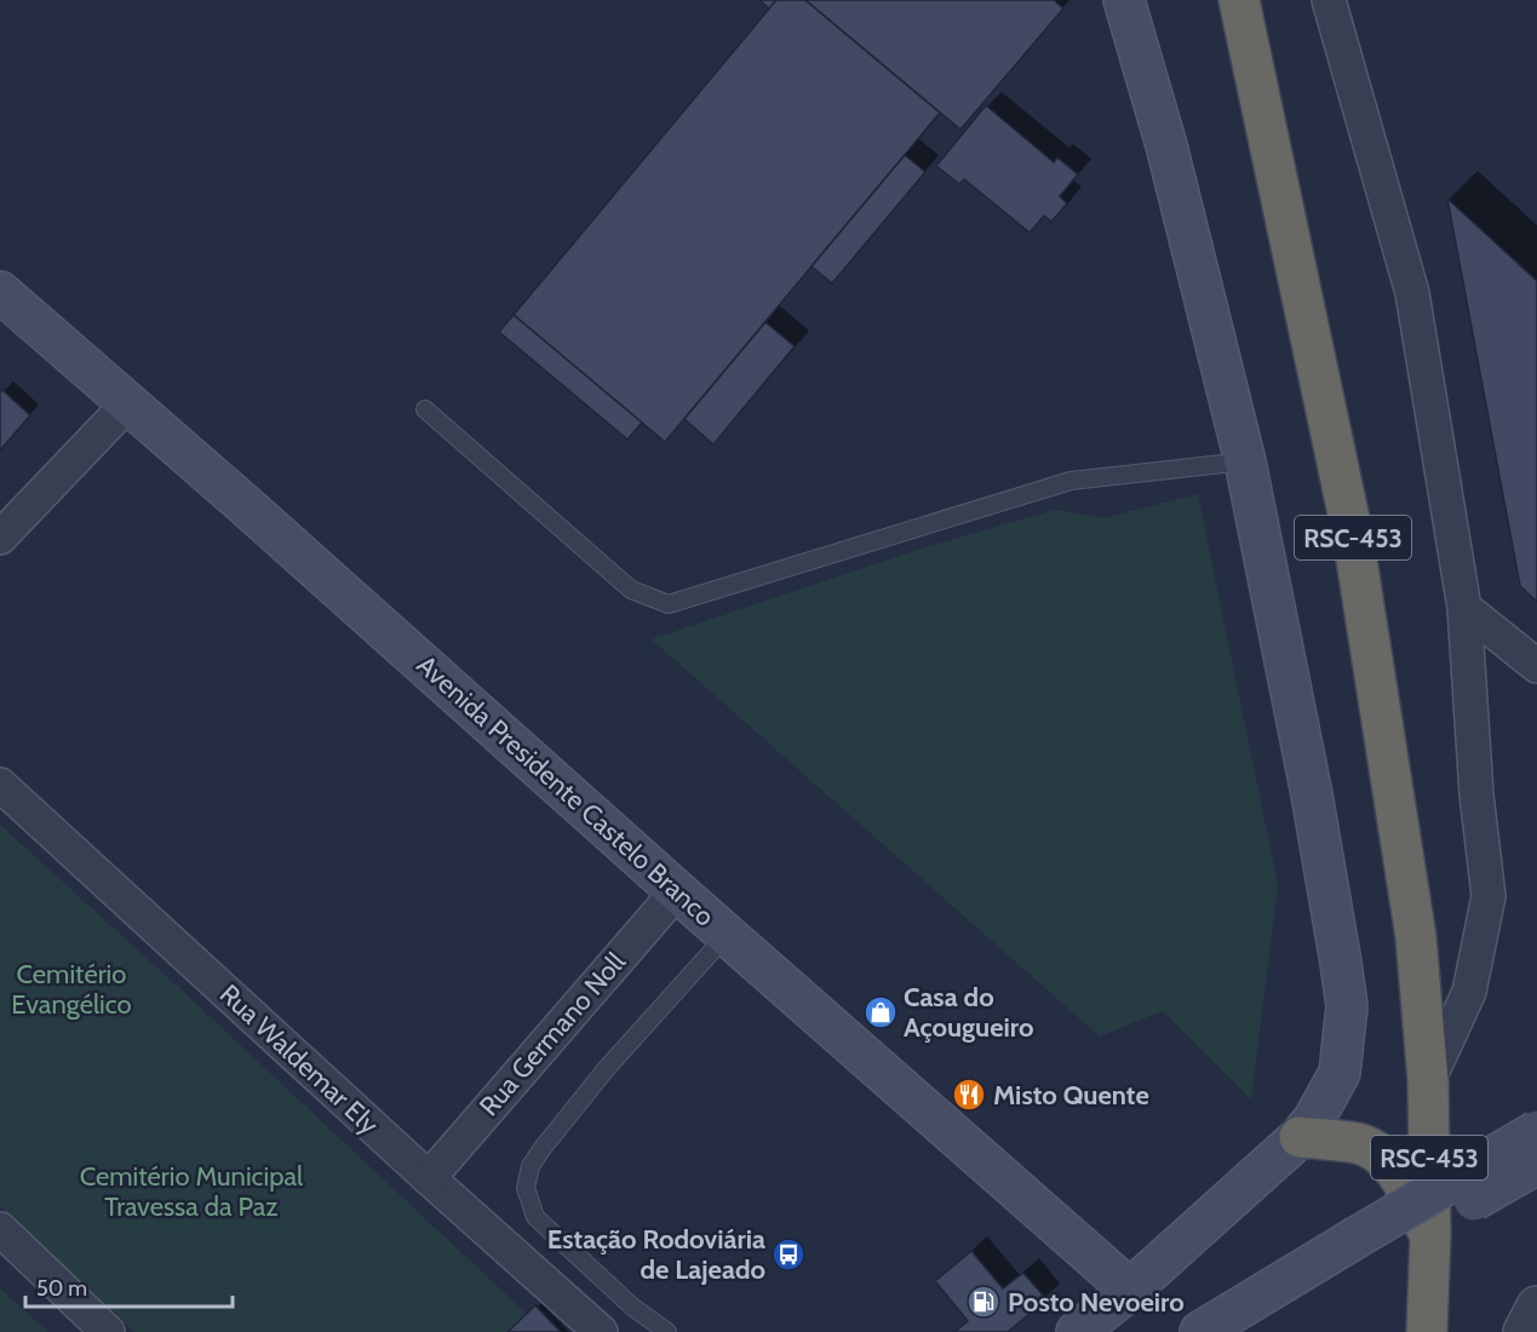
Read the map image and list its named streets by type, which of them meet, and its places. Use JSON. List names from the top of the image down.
{
  "streets": {
    "highway": ["RSC-453"],
    "main road": ["Avenida Presidente Castelo Branco"],
    "street": ["Rua Germano Noll", "Rua Waldemar Ely"]
  },
  "crossings": [
    ["Avenida Presidente Castelo Branco", "Rua Germano Noll"],
    ["Rua Germano Noll", "Rua Waldemar Ely"]
  ],
  "parks": ["Cemitério Evangélico", "Cemitério Municipal Travessa da Paz"],
  "places": {
    "shop": ["Casa do Açougueiro"],
    "restaurant": ["Misto Quente"],
    "bus stop": ["Estação Rodoviária de Lajeado"],
    "fuel station": ["Posto Nevoeiro"]
  },
  "scale_bar": "50 m"
}
